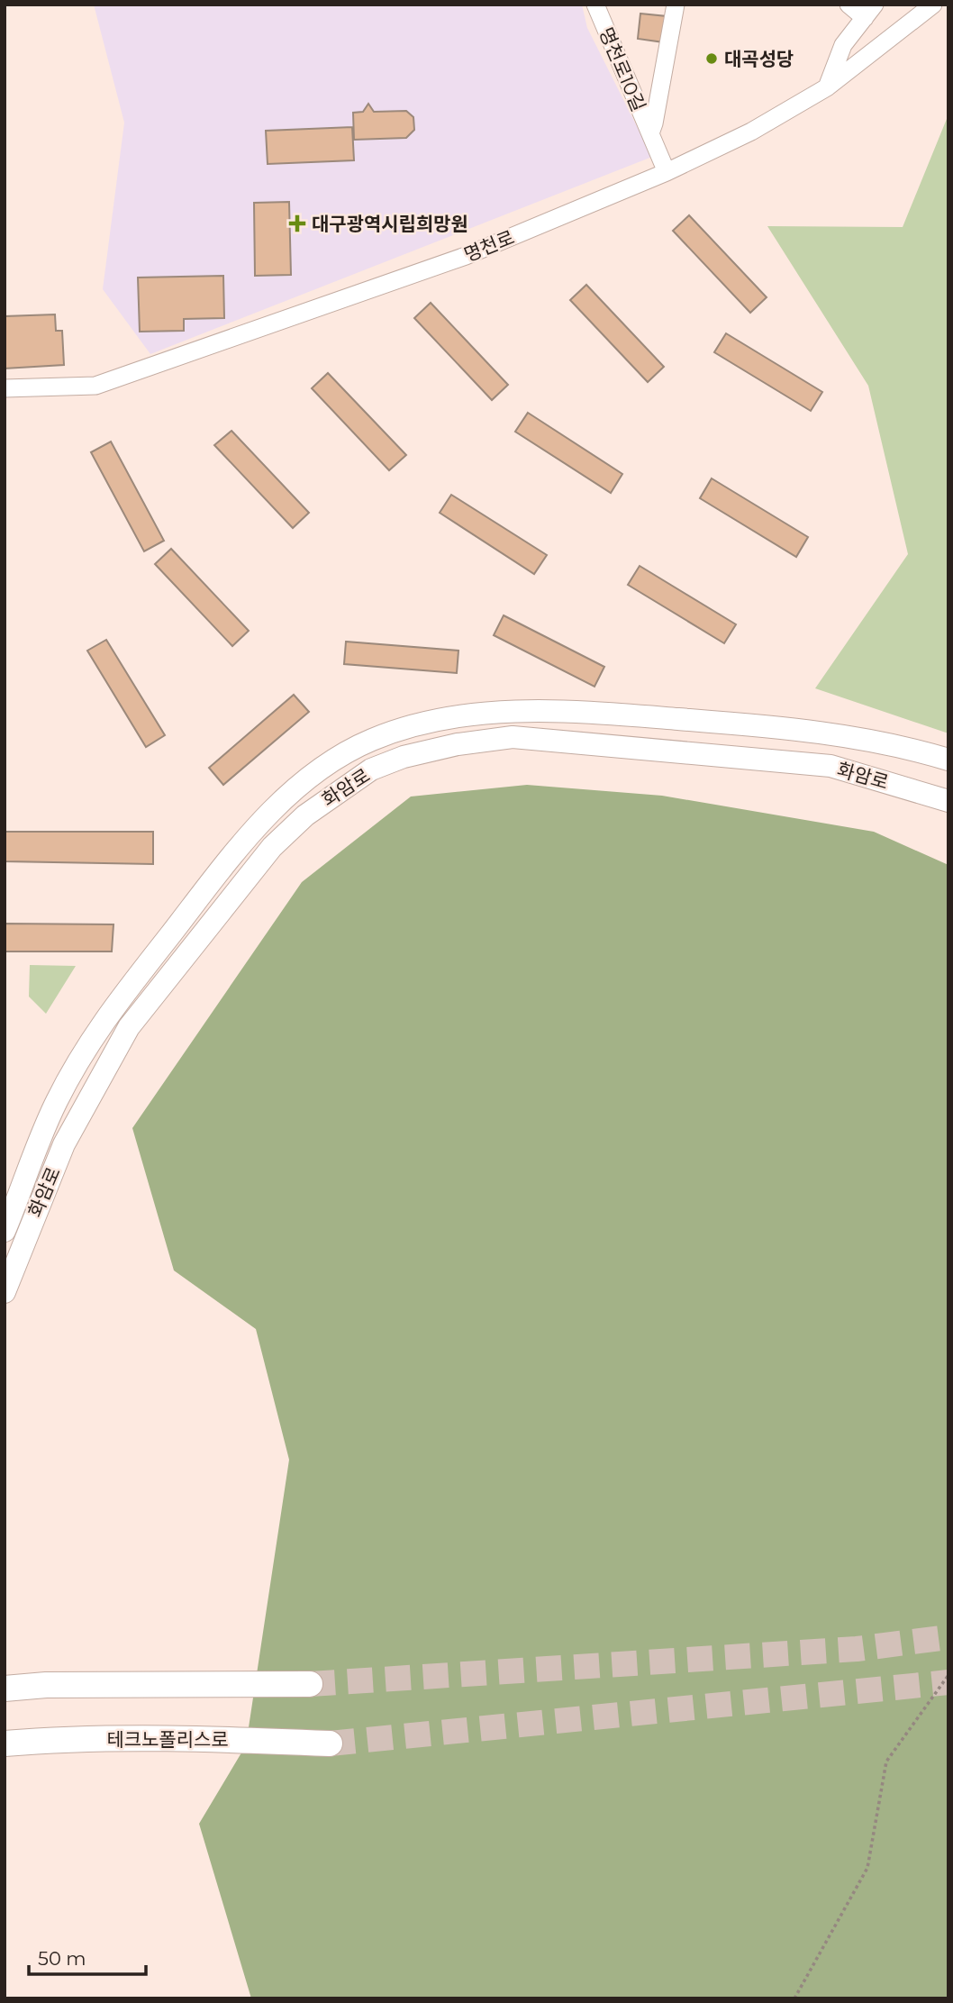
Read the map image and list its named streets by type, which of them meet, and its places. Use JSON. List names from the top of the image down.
{
  "streets": {
    "highway": ["테크노폴리스로"],
    "main road": ["화암로"],
    "street": ["명천로10길", "명천로"]
  },
  "crossings": [
    ["명천로10길", "명천로"]
  ],
  "places": {
    "other": ["대곡성당"],
    "health": ["대구광역시립희망원"]
  },
  "scale_bar": "50 m"
}
